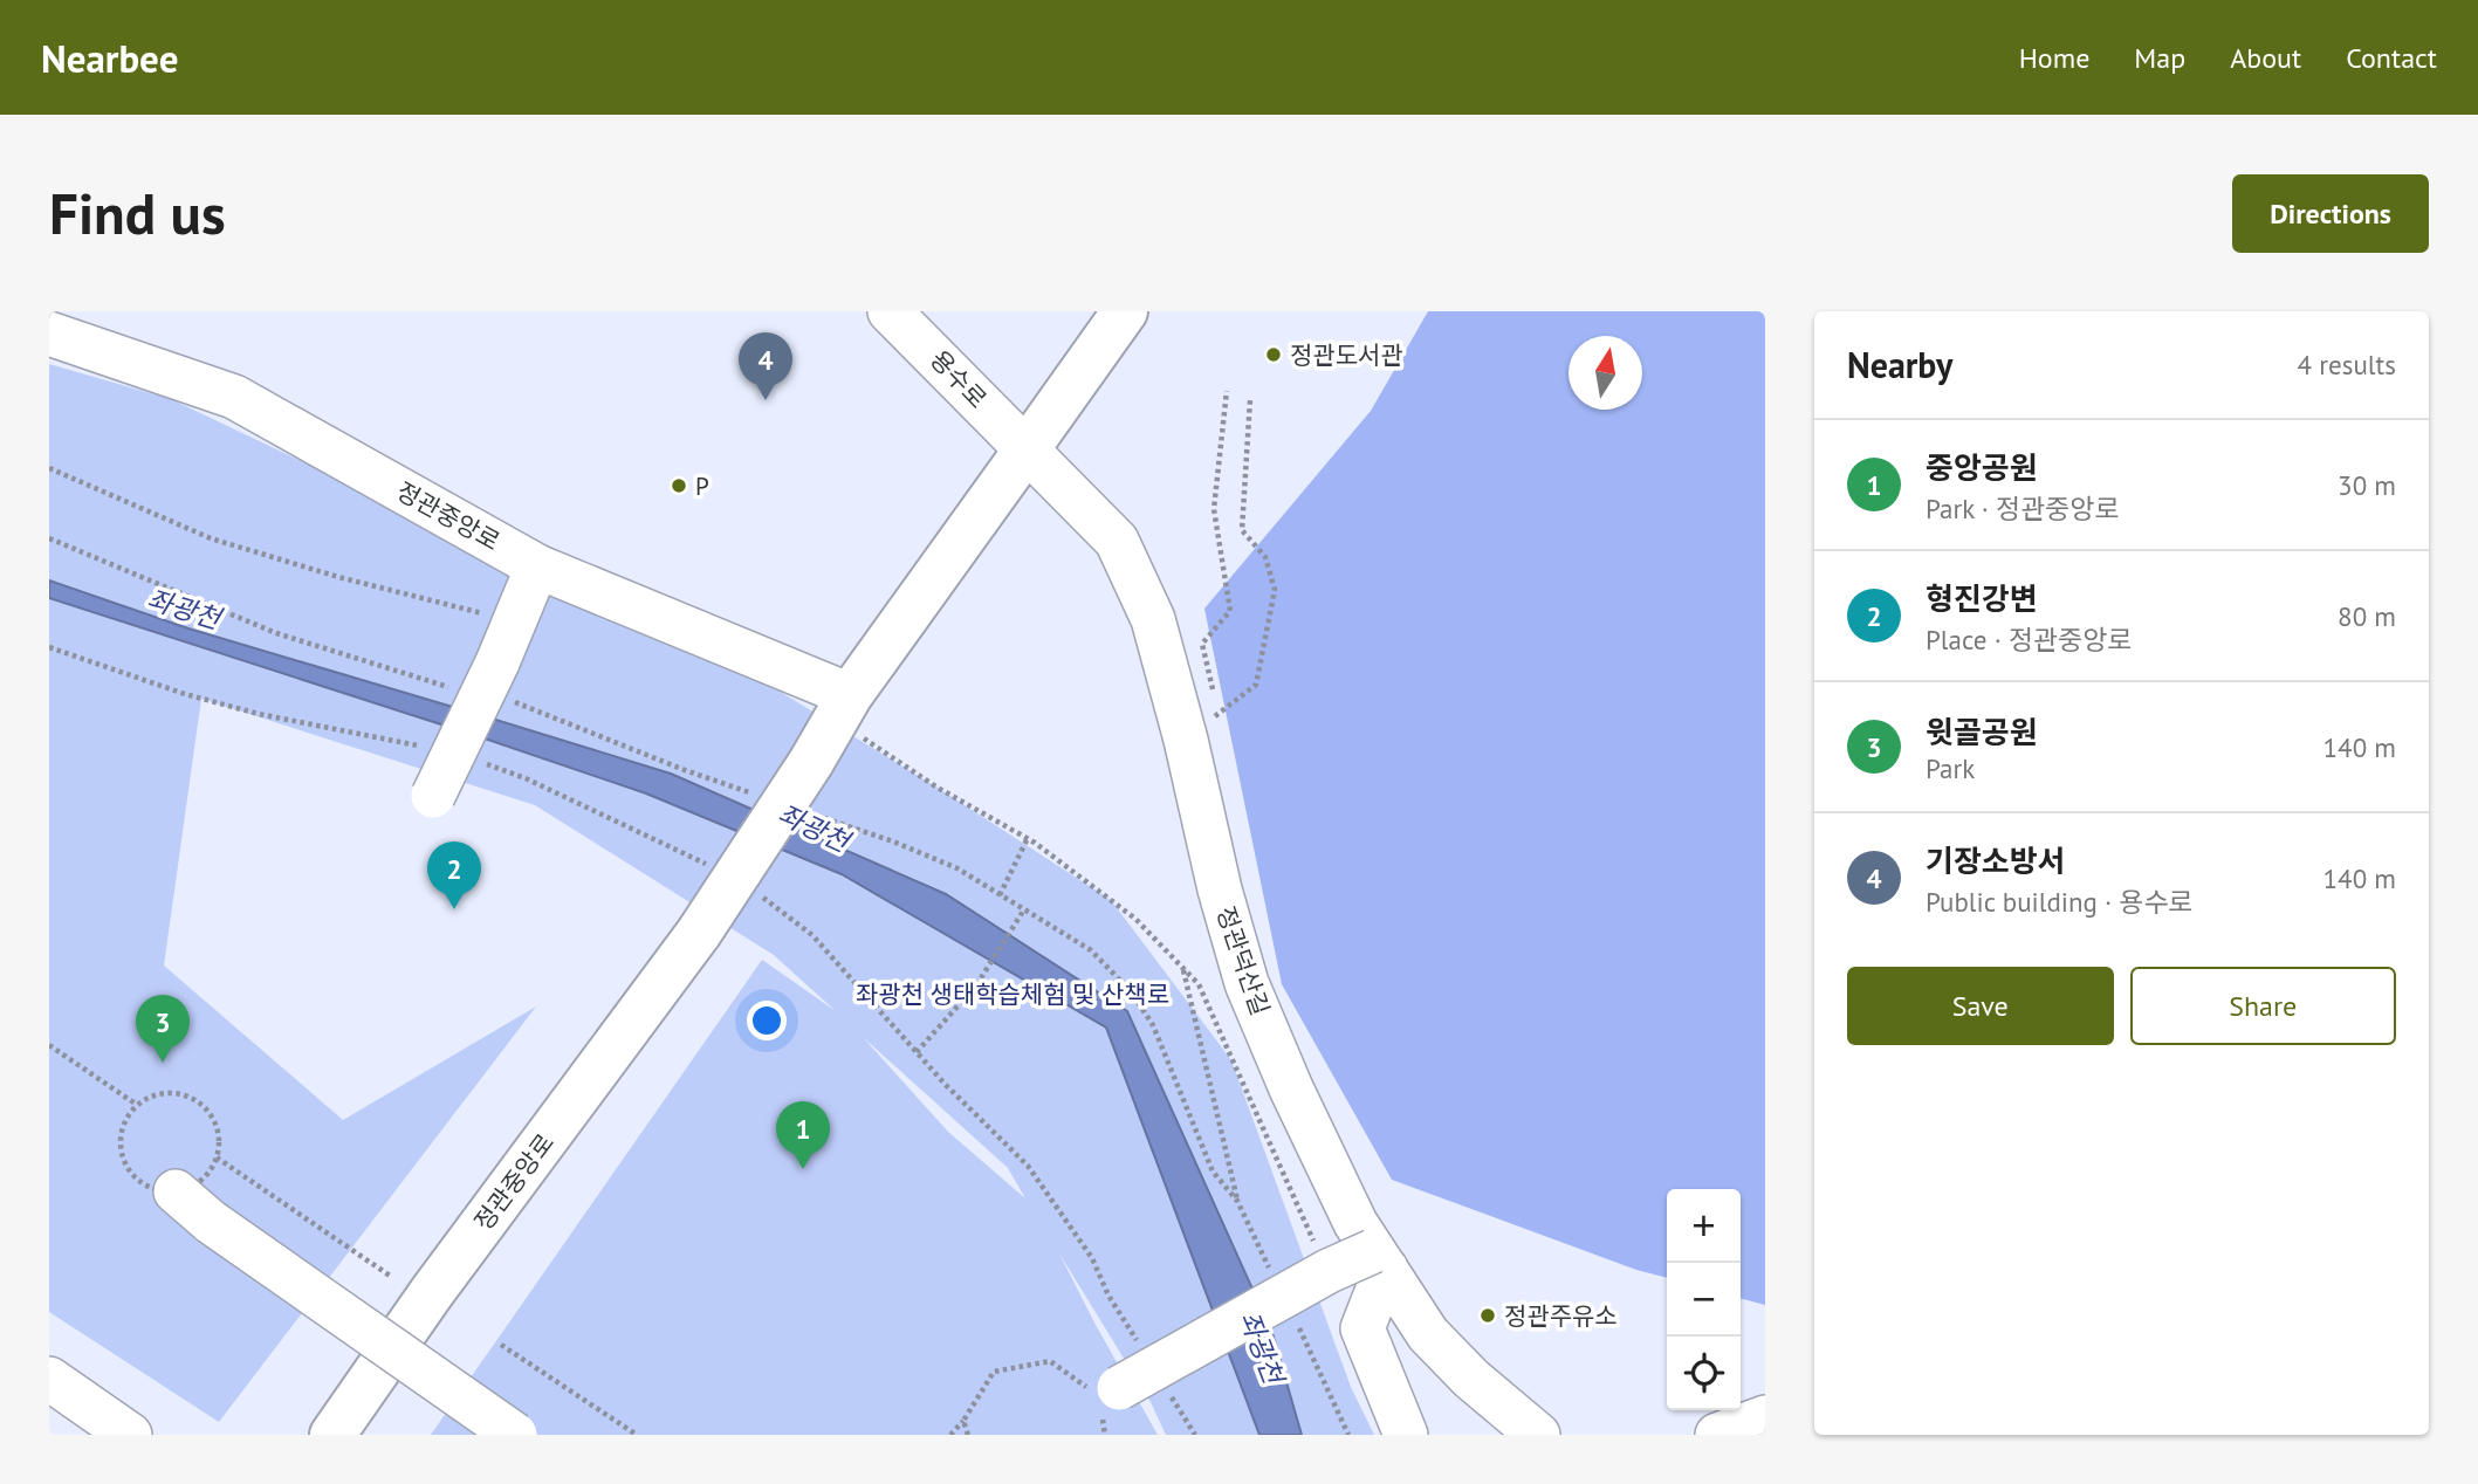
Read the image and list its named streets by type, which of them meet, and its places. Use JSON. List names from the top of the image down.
{
  "streets": {
    "main road": ["정관중앙로"],
    "street": ["용수로", "정관덕산길"]
  },
  "crossings": [
    ["용수로", "정관덕산길"]
  ],
  "water": ["좌광천"],
  "parks": ["좌광천 생태학습체험 및 산책로"],
  "places": ["정관도서관", "P", "정관주유소"],
  "north": "top",
  "page": {
    "header": "Nearbee",
    "nav": [
      "Home",
      "Map",
      "About",
      "Contact"
    ],
    "buttons": [
      "Directions",
      ["Save", "Share"]
    ],
    "title": "Find us",
    "heading": ["Nearby", "4 results"],
    "pins": [
      "4",
      "2",
      "3",
      "1"
    ],
    "list": [
      {
        "mark": "1",
        "name": "중앙공원",
        "note": "Park · 정관중앙로",
        "value": "30 m"
      },
      {
        "mark": "2",
        "name": "형진강변",
        "note": "Place · 정관중앙로",
        "value": "80 m"
      },
      {
        "mark": "3",
        "name": "윗골공원",
        "note": "Park",
        "value": "140 m"
      },
      {
        "mark": "4",
        "name": "기장소방서",
        "note": "Public building · 용수로",
        "value": "140 m"
      }
    ],
    "map_buttons": ["+", "−"]
  }
}
